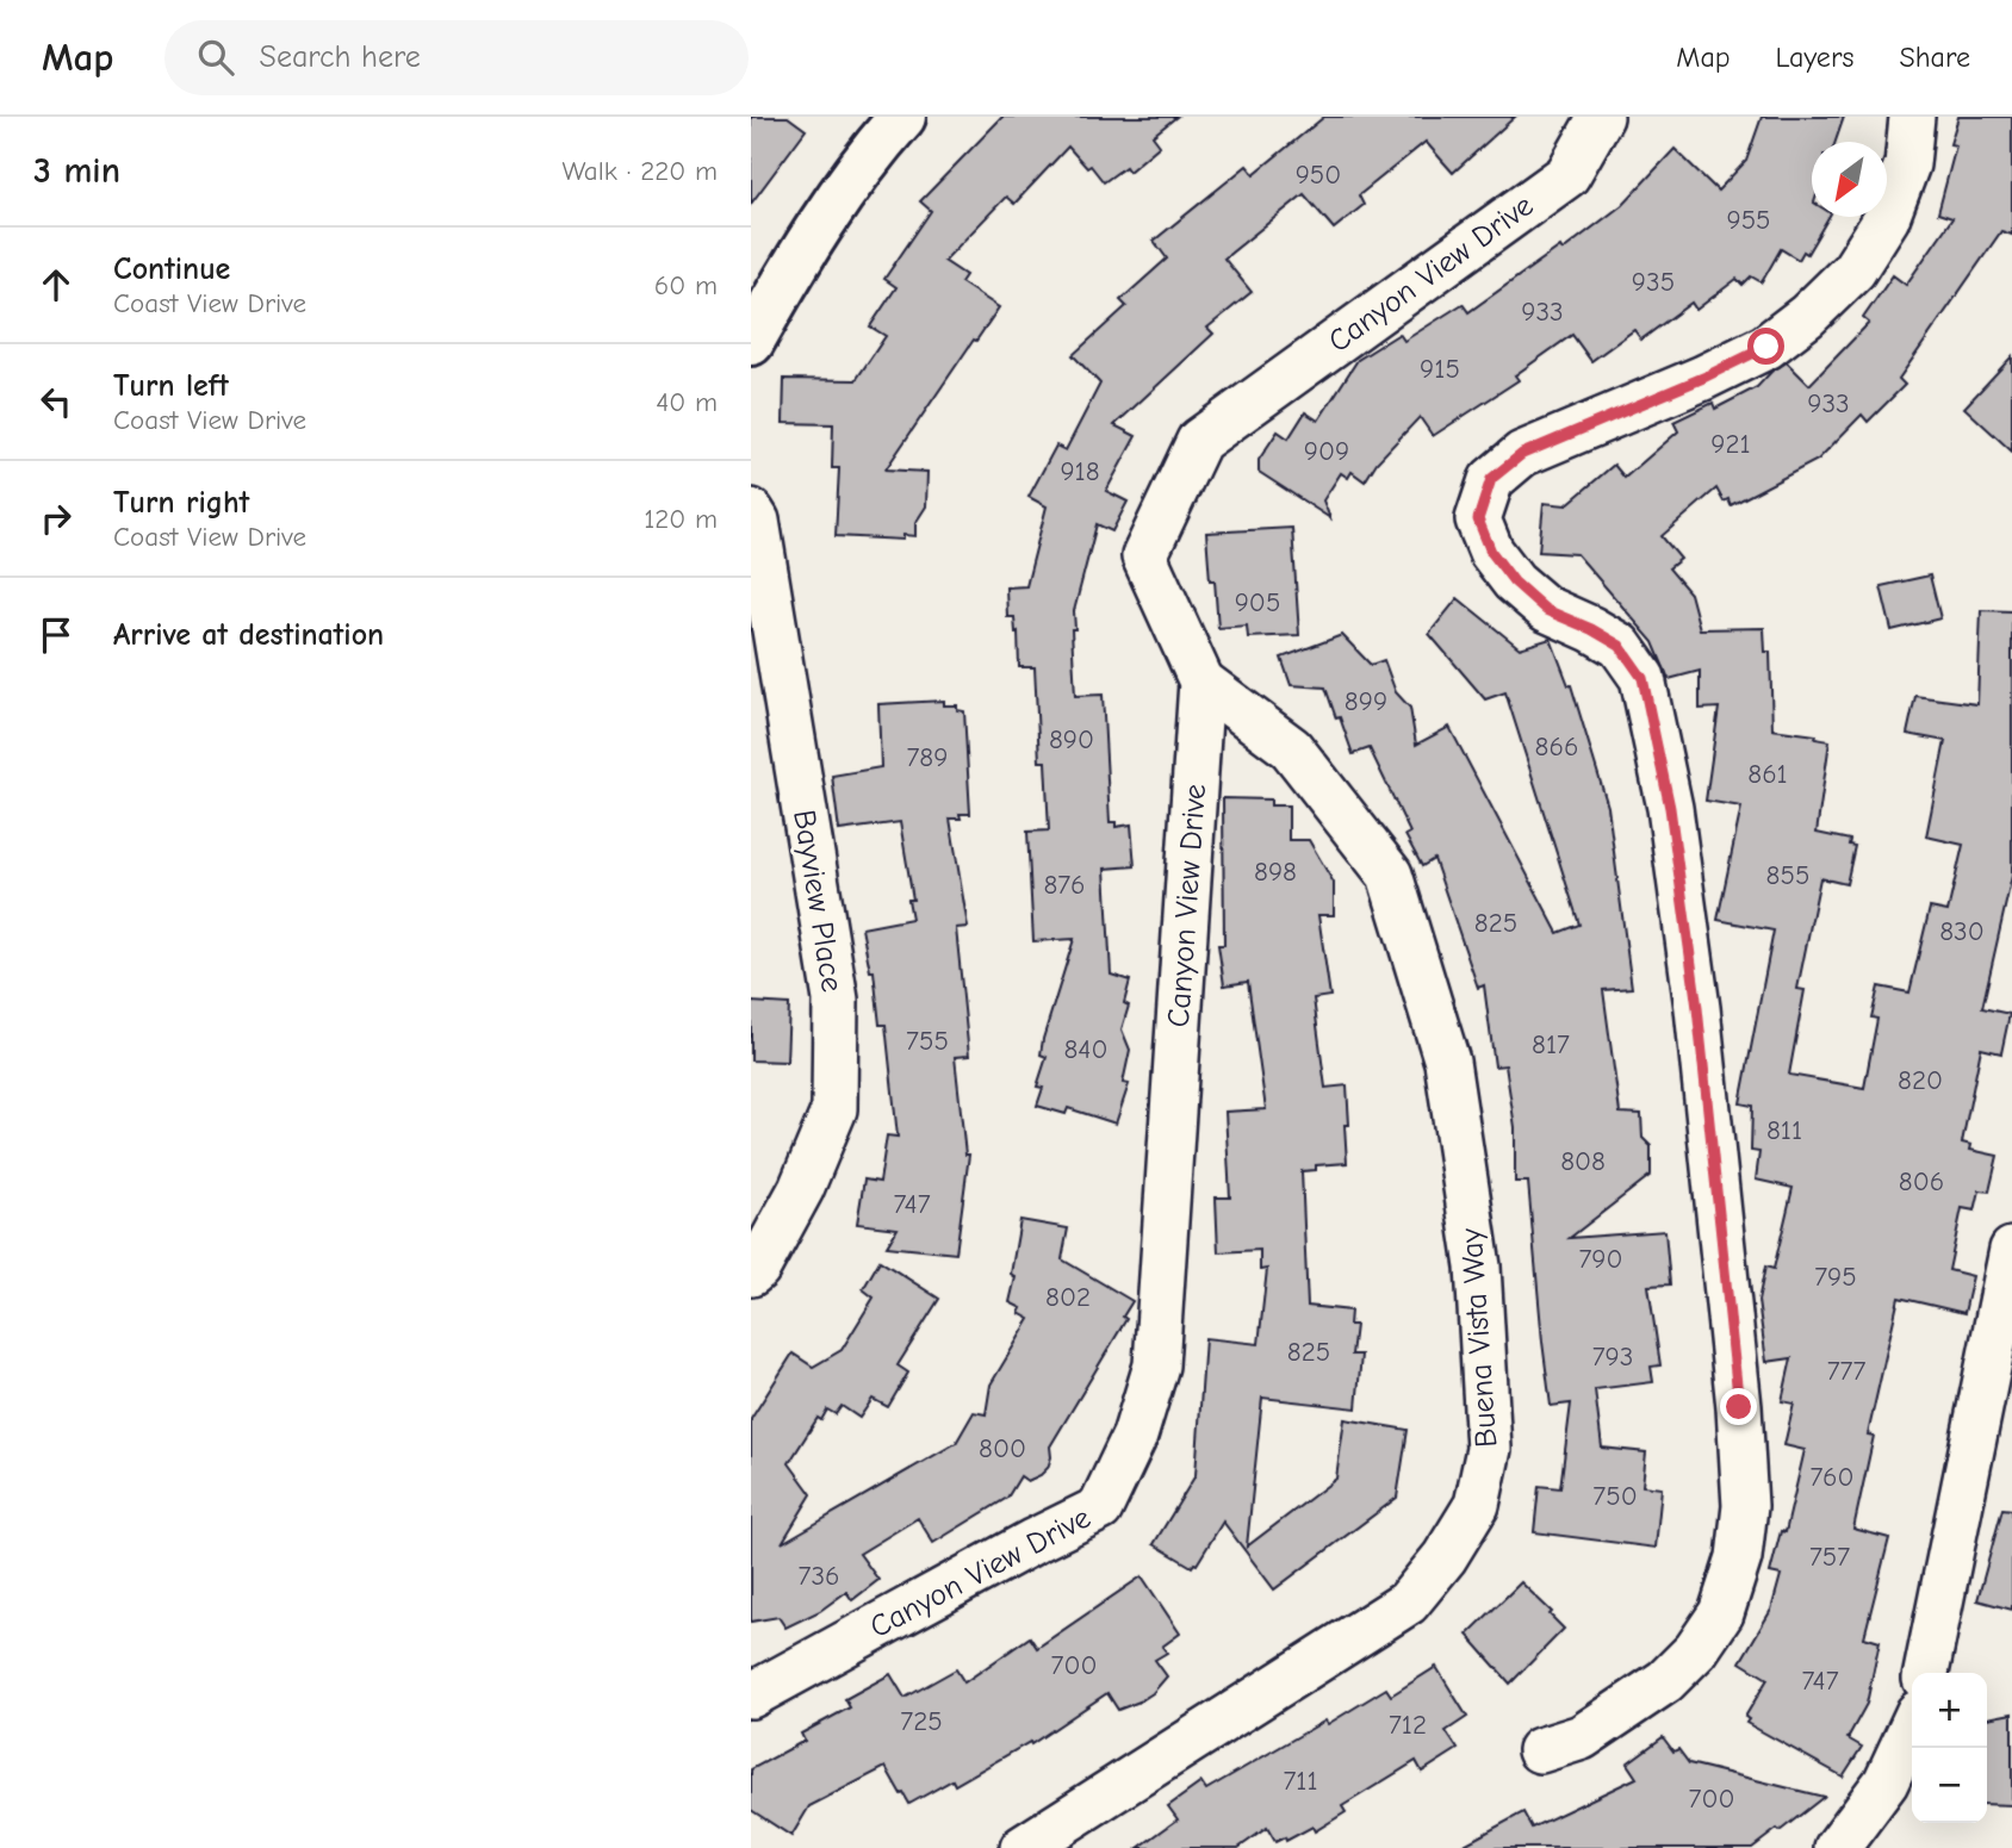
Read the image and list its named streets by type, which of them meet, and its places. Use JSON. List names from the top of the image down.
{
  "streets": {
    "street": ["Canyon View Drive", "Bayview Place", "Buena Vista Way"]
  },
  "crossings": [
    ["Canyon View Drive", "Buena Vista Way"]
  ],
  "house_numbers": [
    "950",
    "955",
    "935",
    "933",
    "915",
    "933",
    "921",
    "909",
    "918",
    "905",
    "899",
    "890",
    "866",
    "789",
    "861",
    "898",
    "855",
    "876",
    "825",
    "830",
    "755",
    "817",
    "840",
    "820",
    "811",
    "808",
    "806",
    "747",
    "790",
    "795",
    "802",
    "825",
    "793",
    "777",
    "800",
    "760",
    "750",
    "757",
    "736",
    "700",
    "747",
    "725",
    "712",
    "711",
    "700"
  ],
  "north": "bottom left",
  "page": {
    "header": "Map",
    "search": "Search here",
    "nav": ["Map", "Layers", "Share"],
    "heading": ["3 min", "Walk · 220 m"],
    "list": [
      ["Continue", "Coast View Drive", "60 m"],
      ["Turn left", "Coast View Drive", "40 m"],
      ["Turn right", "Coast View Drive", "120 m"],
      "Arrive at destination"
    ],
    "map_buttons": ["+", "−"]
  }
}
